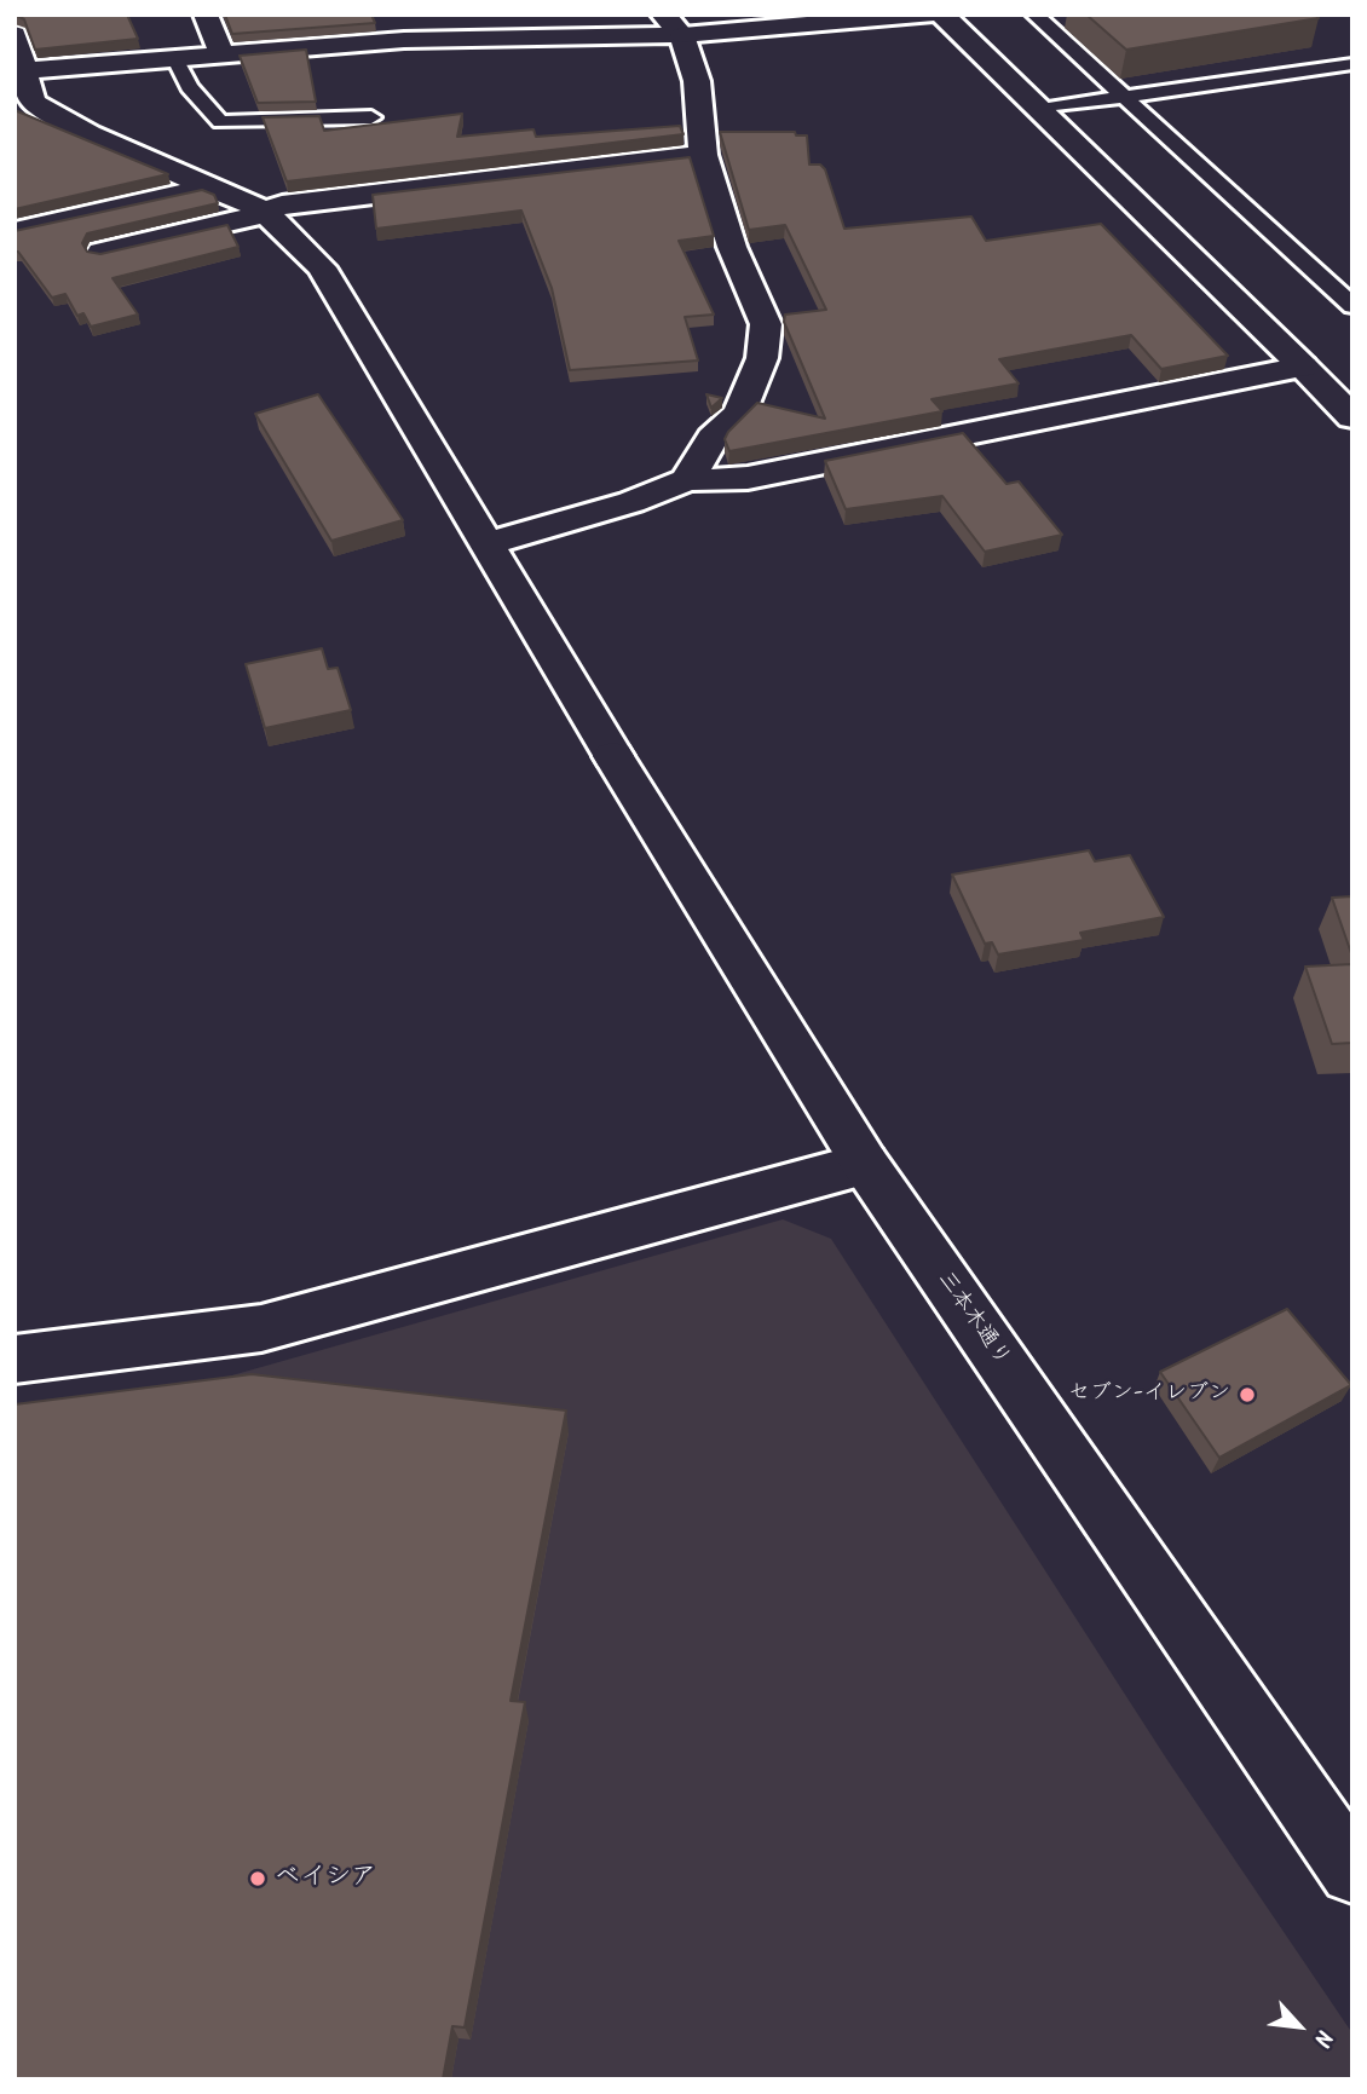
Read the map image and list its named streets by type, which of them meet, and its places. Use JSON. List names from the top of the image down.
{
  "streets": {
    "street": ["三本木通り"]
  },
  "places": ["セブン-イレブン", "ベイシア"],
  "north": "bottom right"
}
